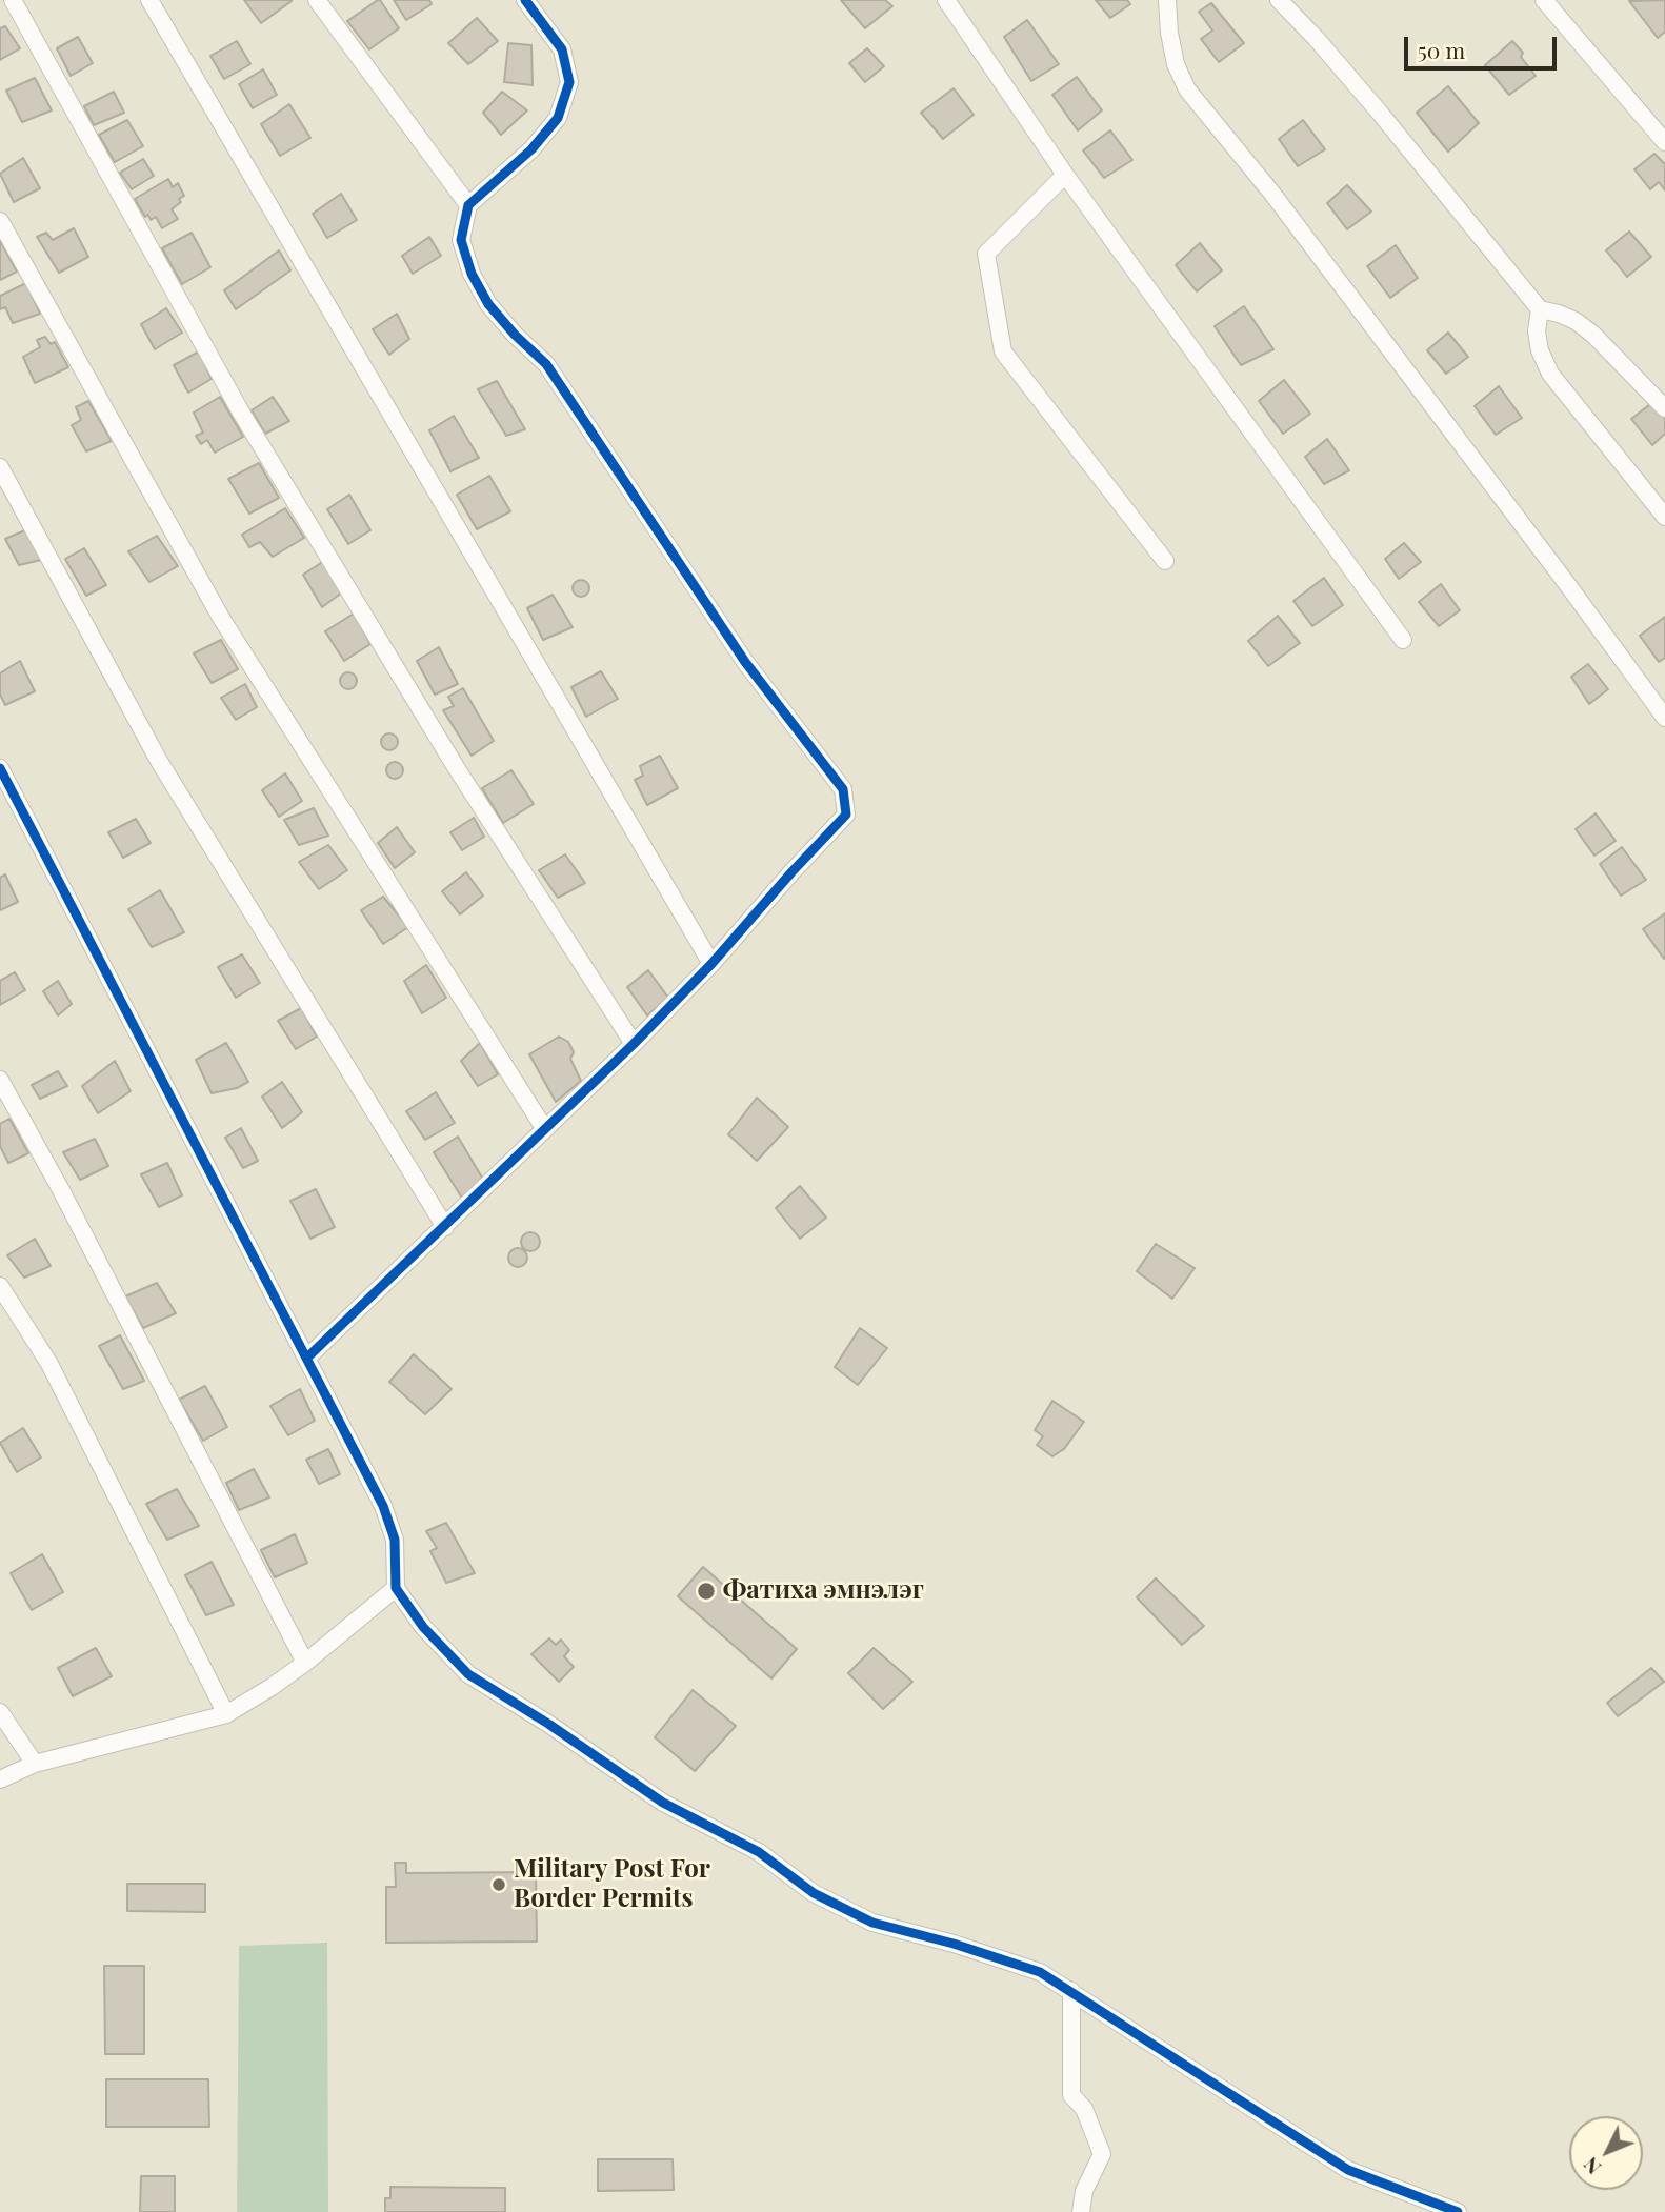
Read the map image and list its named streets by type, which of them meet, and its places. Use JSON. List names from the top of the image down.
{
  "places": ["Фатиха эмнэлэг", "Military Post For Border Permits"],
  "scale_bar": "50 m",
  "north": "bottom left"
}
